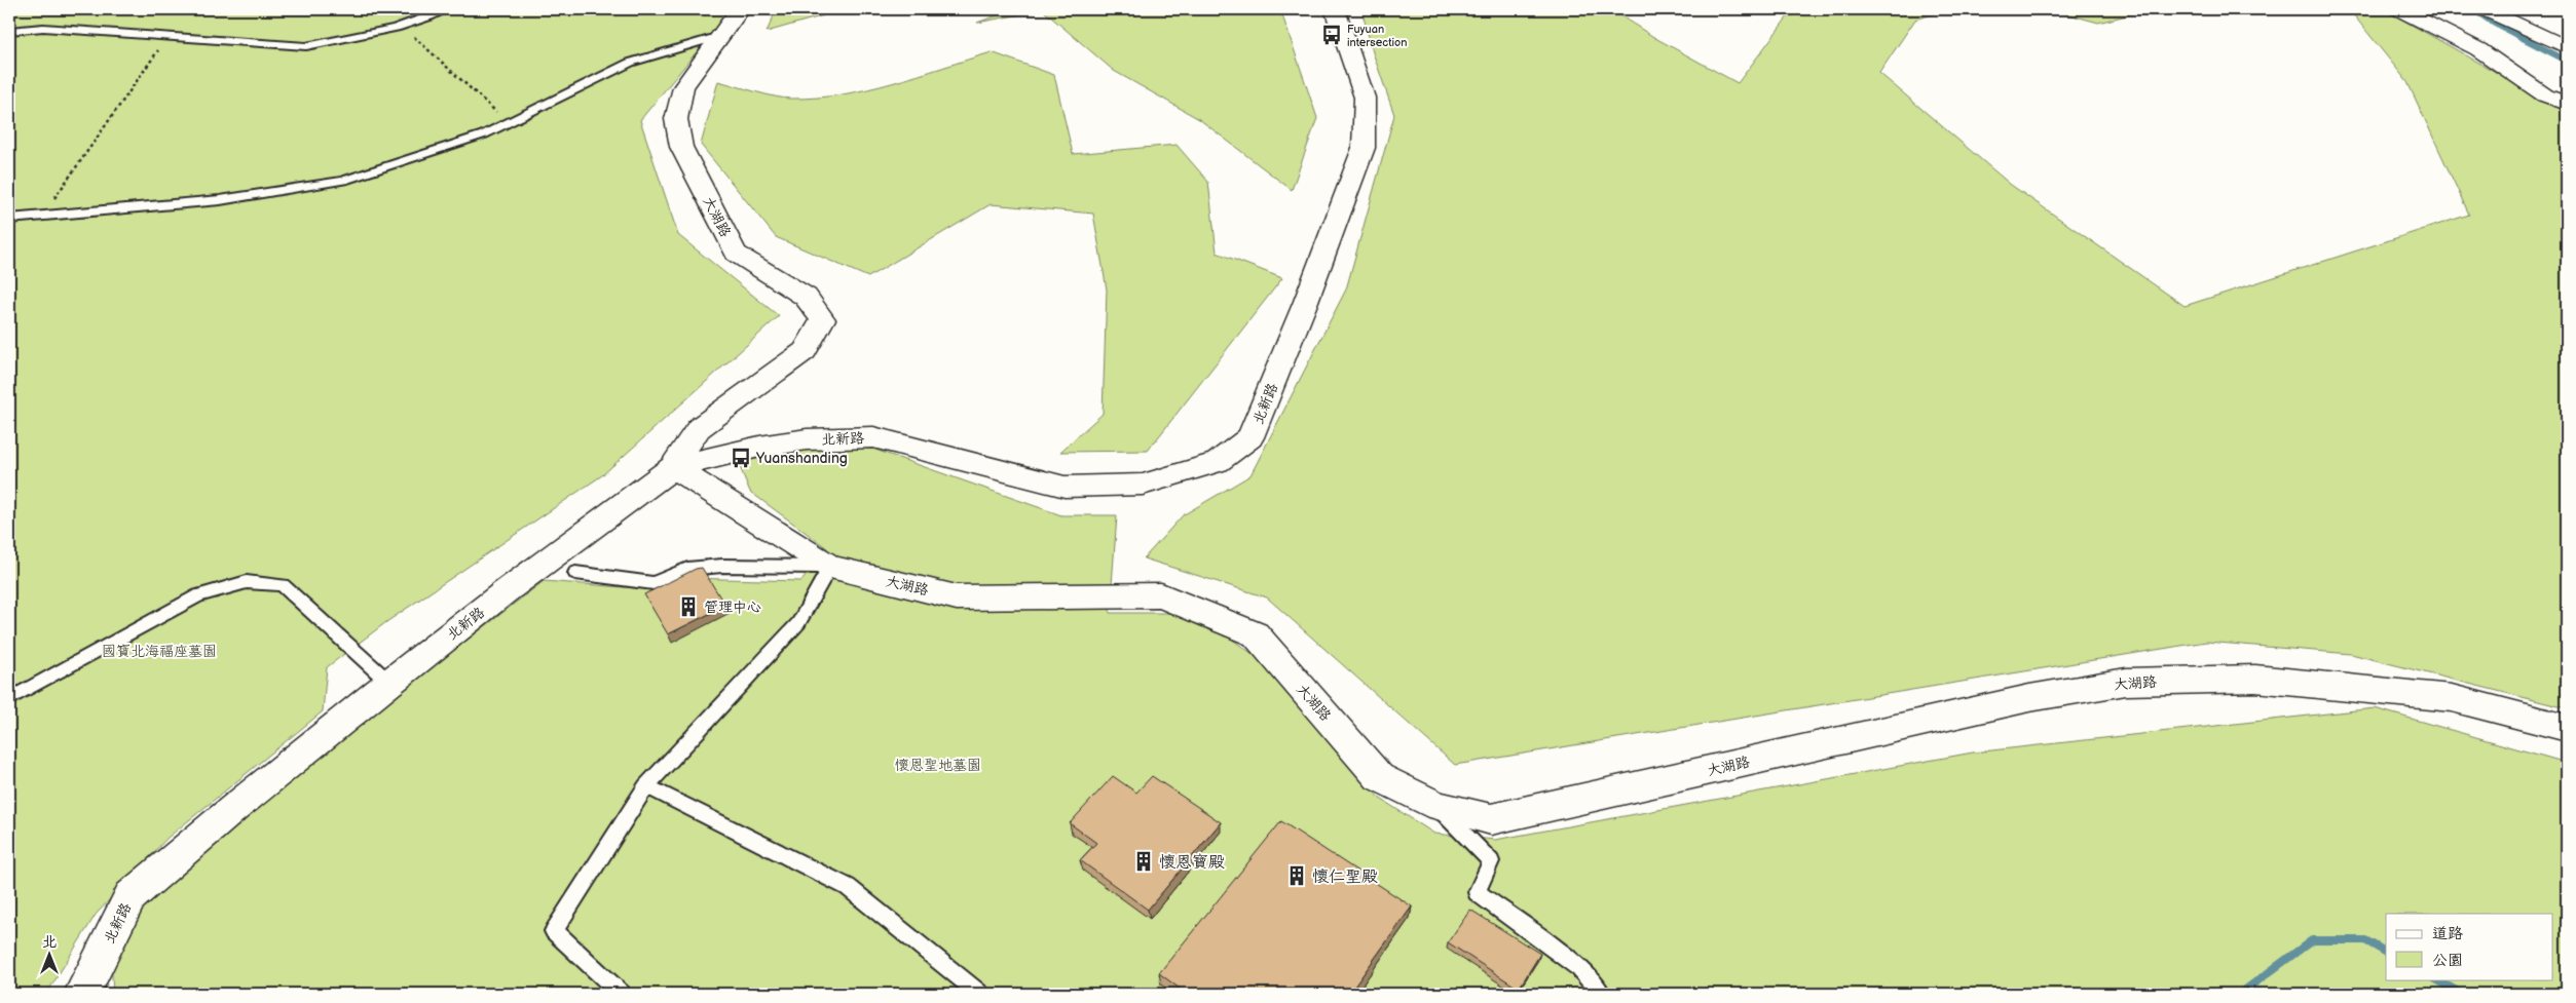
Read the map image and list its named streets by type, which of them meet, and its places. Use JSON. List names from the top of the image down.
{
  "streets": {
    "street": ["大湖路", "北新路"]
  },
  "crossings": [
    ["大湖路", "北新路"]
  ],
  "parks": ["國寶北海福座墓園", "懷恩聖地墓園"],
  "places": {
    "bus stop": ["Fuyuan intersection", "Yuanshanding"],
    "building": ["管理中心", "懷恩寶殿", "懷仁聖殿"]
  },
  "legend": ["道路", "公園"],
  "north": "top"
}
